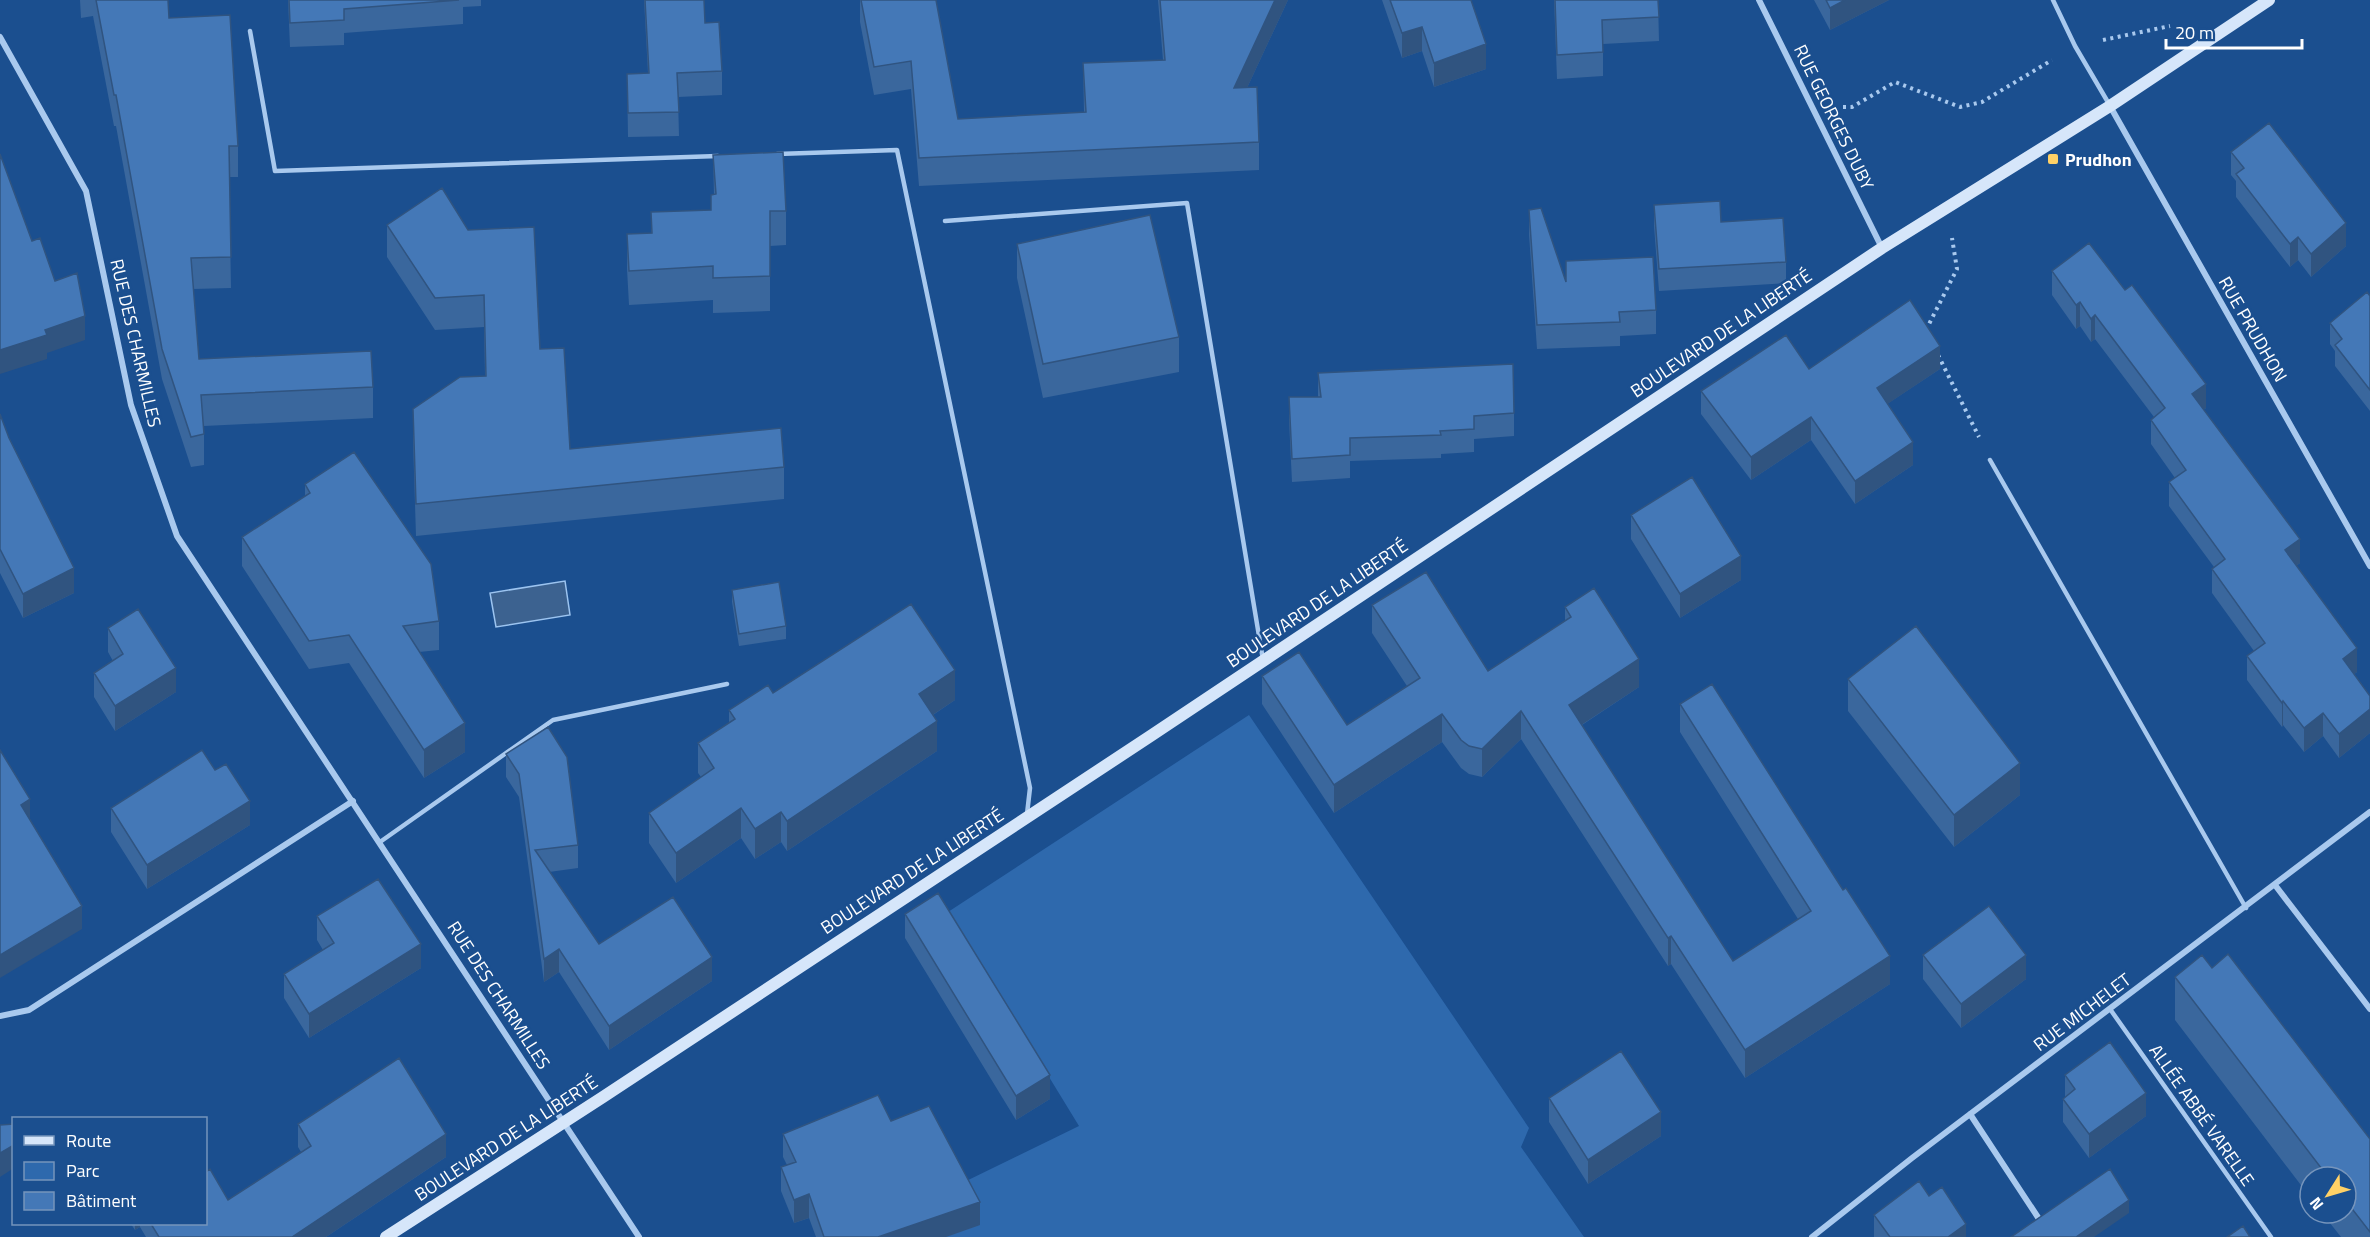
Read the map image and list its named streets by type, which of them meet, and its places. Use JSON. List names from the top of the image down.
{
  "streets": {
    "main road": ["BOULEVARD DE LA LIBERTÉ"],
    "street": [
      "RUE GEORGES DUBY",
      "RUE PRUDHON",
      "RUE DES CHARMILLES",
      "RUE MICHELET"
    ],
    "lane": ["ALLÉE ABBÉ VARELLE"]
  },
  "crossings": [
    ["RUE GEORGES DUBY", "BOULEVARD DE LA LIBERTÉ"],
    ["RUE PRUDHON", "BOULEVARD DE LA LIBERTÉ"],
    ["BOULEVARD DE LA LIBERTÉ", "RUE DES CHARMILLES"],
    ["RUE MICHELET", "ALLÉE ABBÉ VARELLE"]
  ],
  "places": {
    "transit": ["Prudhon"]
  },
  "legend": ["Route", "Parc", "Bâtiment"],
  "scale_bar": "20 m",
  "north": "bottom left"
}
